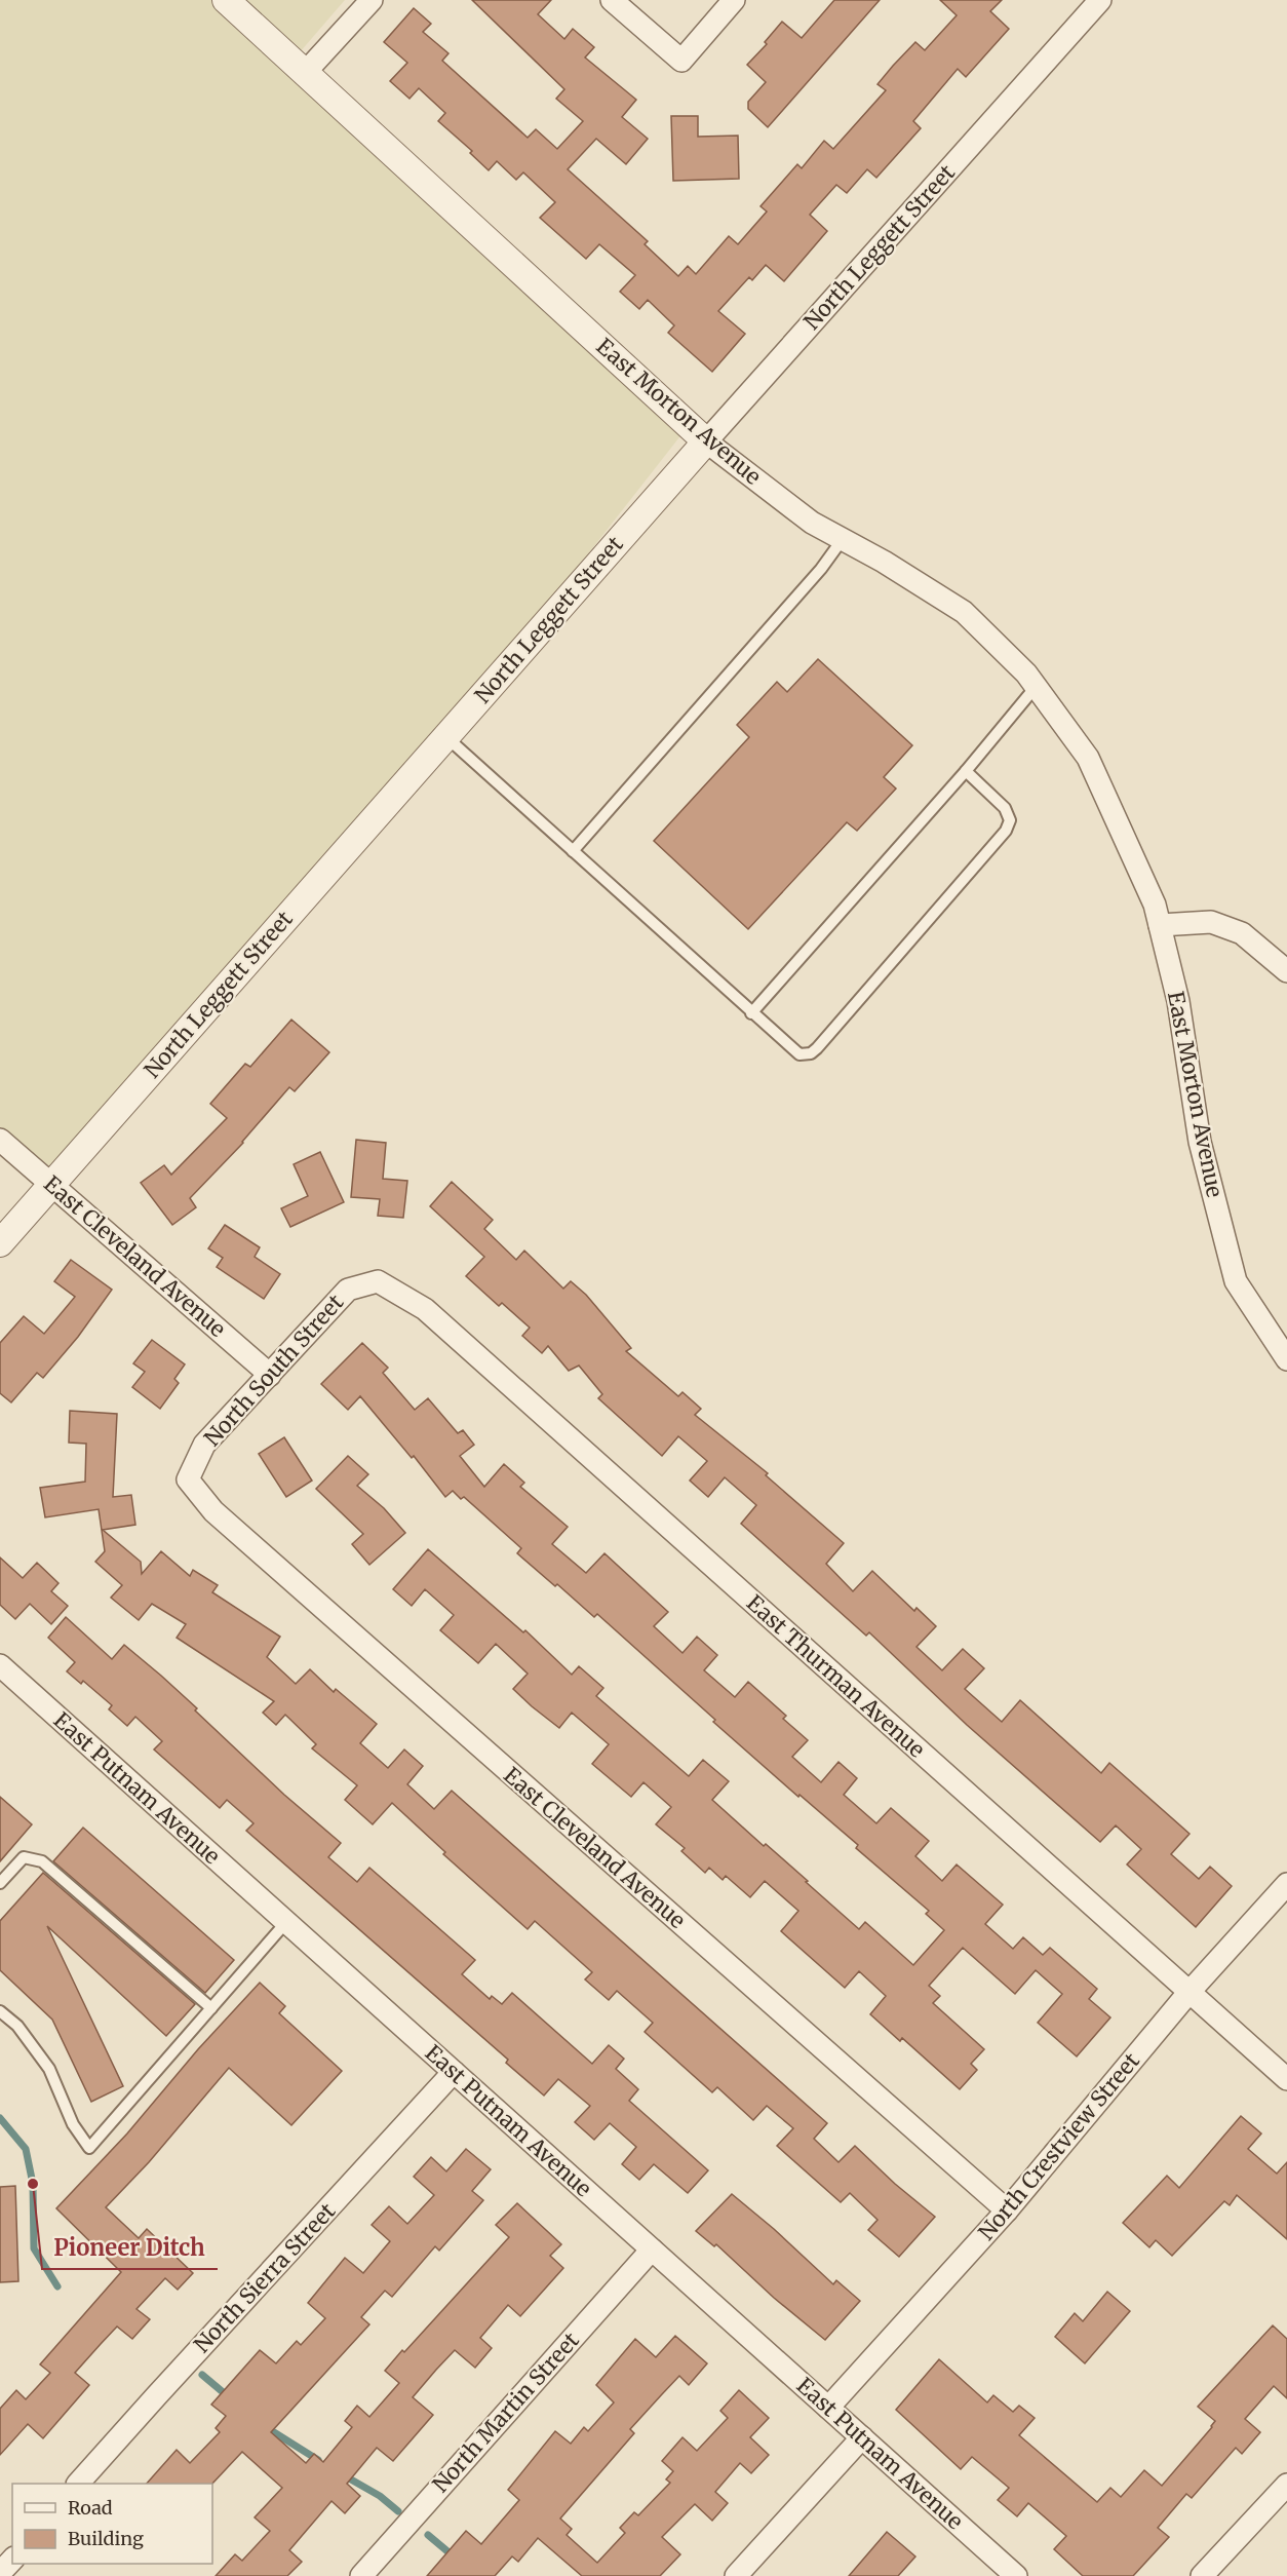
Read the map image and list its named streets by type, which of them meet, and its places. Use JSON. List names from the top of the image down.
{
  "streets": {
    "street": [
      "North Leggett Street",
      "East Morton Avenue",
      "East Cleveland Avenue",
      "North South Street",
      "East Thurman Avenue",
      "East Putnam Avenue",
      "North Crestview Street",
      "North Sierra Street",
      "North Martin Street"
    ]
  },
  "crossings": [
    ["North Leggett Street", "East Morton Avenue"],
    ["North Leggett Street", "East Cleveland Avenue"],
    ["East Cleveland Avenue", "North South Street"],
    ["East Cleveland Avenue", "North Crestview Street"],
    ["North South Street", "East Thurman Avenue"],
    ["East Thurman Avenue", "North Crestview Street"],
    ["East Putnam Avenue", "North Crestview Street"],
    ["East Putnam Avenue", "North Sierra Street"],
    ["East Putnam Avenue", "North Martin Street"]
  ],
  "places": ["Pioneer Ditch"],
  "legend": ["Road", "Building"]
}
